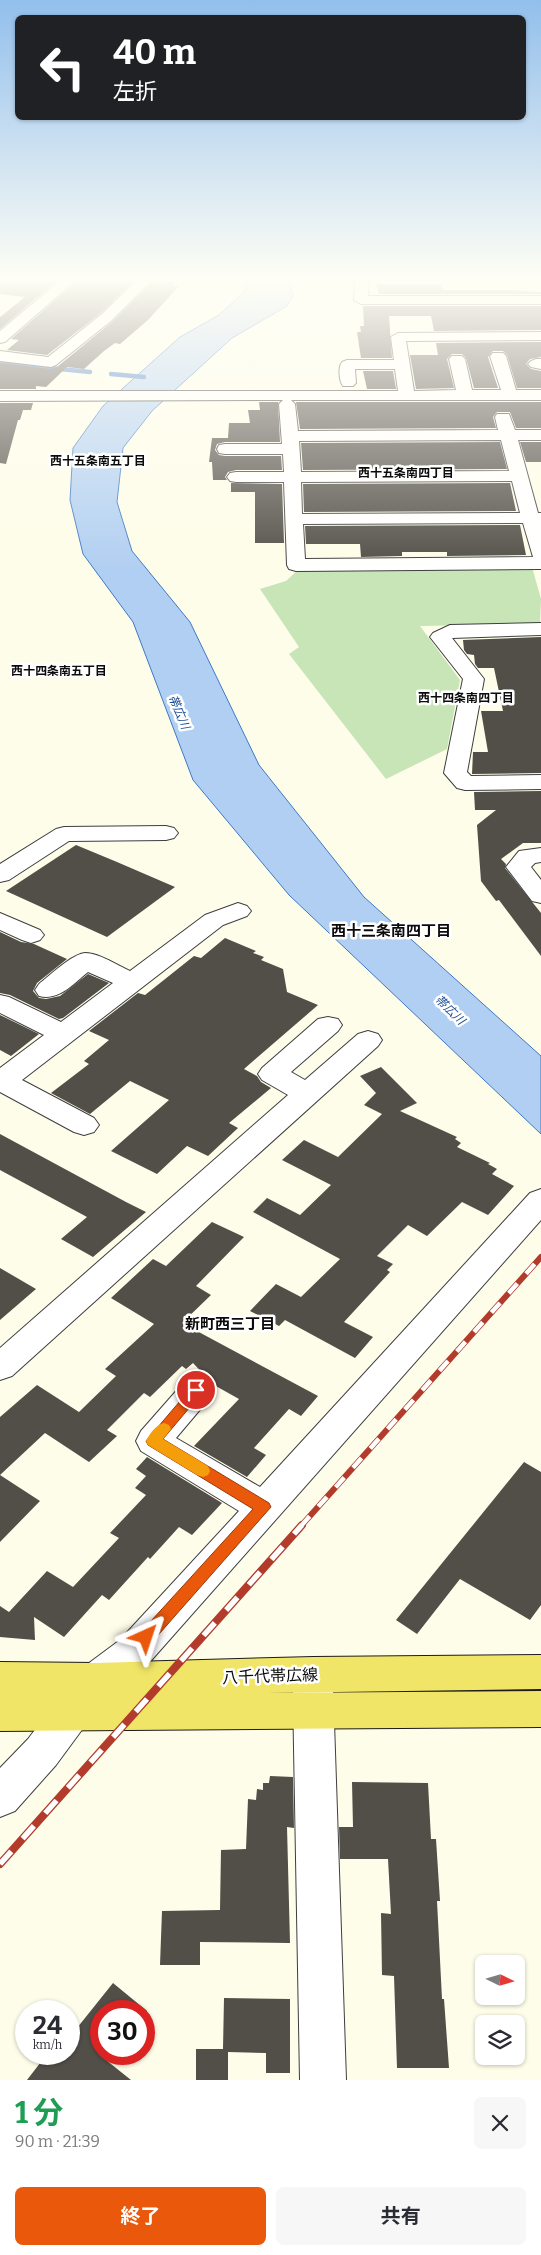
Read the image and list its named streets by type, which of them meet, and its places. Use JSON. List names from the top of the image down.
{
  "streets": {
    "main road": ["八千代帯広線"]
  },
  "districts": [
    "西十五条南五丁目",
    "西十五条南四丁目",
    "西十四条南五丁目",
    "西十四条南四丁目",
    "西十三条南四丁目",
    "新町西三丁目"
  ],
  "water": ["帯広川"],
  "north": "right",
  "page": {
    "turn": ["40 m", "左折"],
    "speed": "24 km/h",
    "limit": "30",
    "heading": ["1 分", "90 m · 21:39"],
    "buttons": ["終了", "共有"]
  }
}
